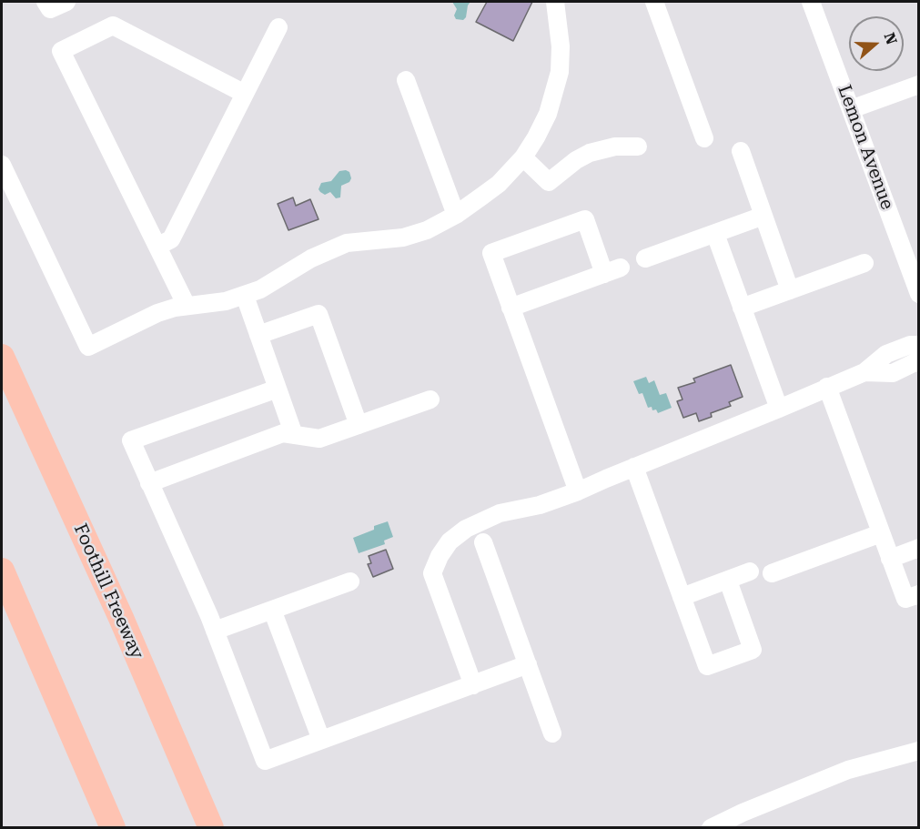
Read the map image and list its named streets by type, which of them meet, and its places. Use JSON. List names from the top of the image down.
{
  "streets": {
    "highway": ["Foothill Freeway"],
    "street": ["Lemon Avenue"]
  },
  "north": "right"
}
